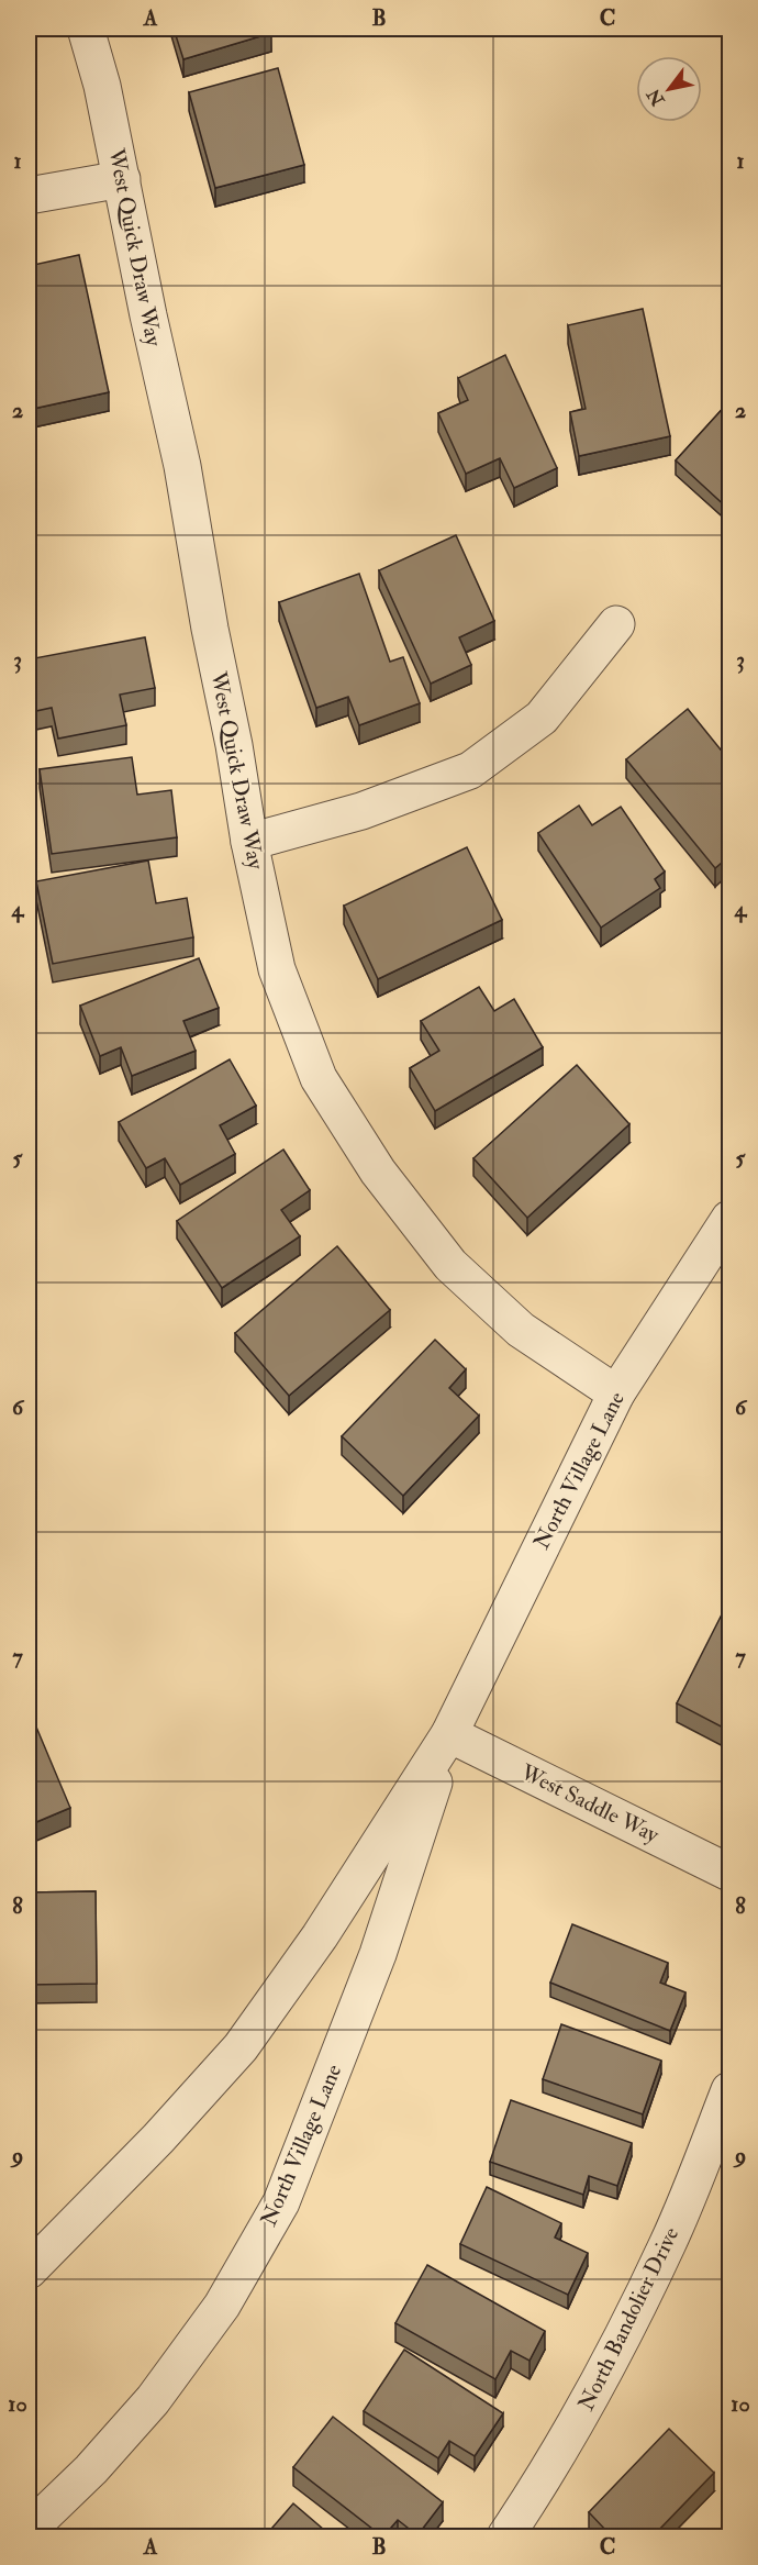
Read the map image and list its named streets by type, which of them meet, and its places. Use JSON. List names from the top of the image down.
{
  "streets": {
    "street": [
      "West Quick Draw Way",
      "North Village Lane",
      "West Saddle Way",
      "North Bandolier Drive"
    ]
  },
  "crossings": [
    ["West Quick Draw Way", "North Village Lane"],
    ["North Village Lane", "West Saddle Way"]
  ],
  "north": "bottom left",
  "grid": {
    "columns": ["A", "B", "C"],
    "rows": [
      "1",
      "2",
      "3",
      "4",
      "5",
      "6",
      "7",
      "8",
      "9",
      "10"
    ]
  }
}
